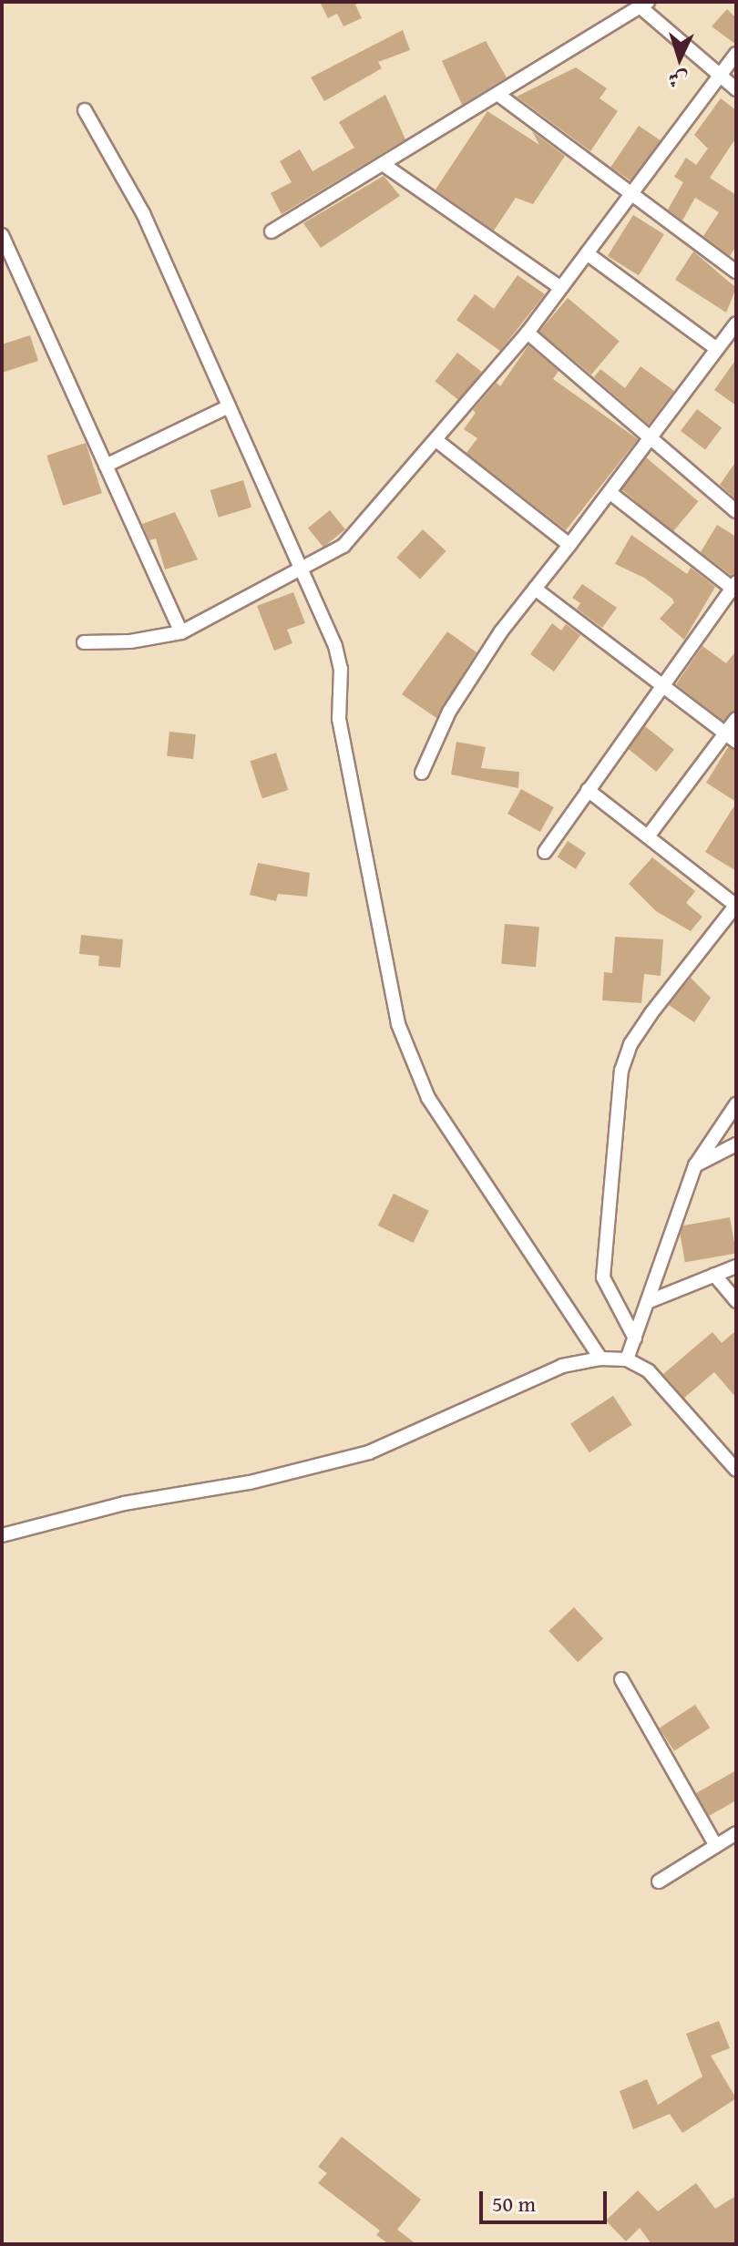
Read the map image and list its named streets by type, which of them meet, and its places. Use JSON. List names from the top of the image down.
{
  "scale_bar": "50 m",
  "north": "bottom"
}
